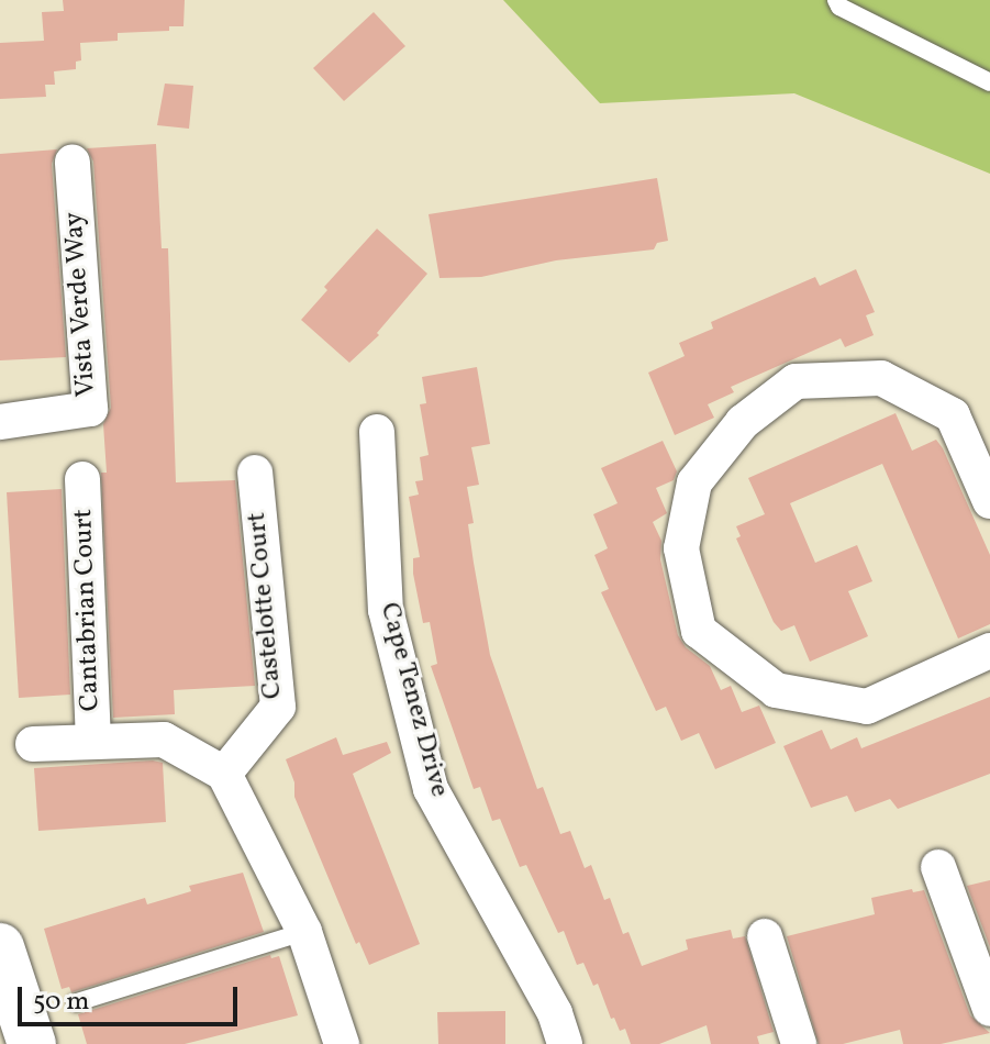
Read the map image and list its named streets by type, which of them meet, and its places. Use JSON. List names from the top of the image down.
{
  "streets": {
    "street": [
      "Vista Verde Way",
      "Castelotte Court",
      "Cantabrian Court",
      "Cape Tenez Drive"
    ]
  },
  "scale_bar": "50 m"
}
